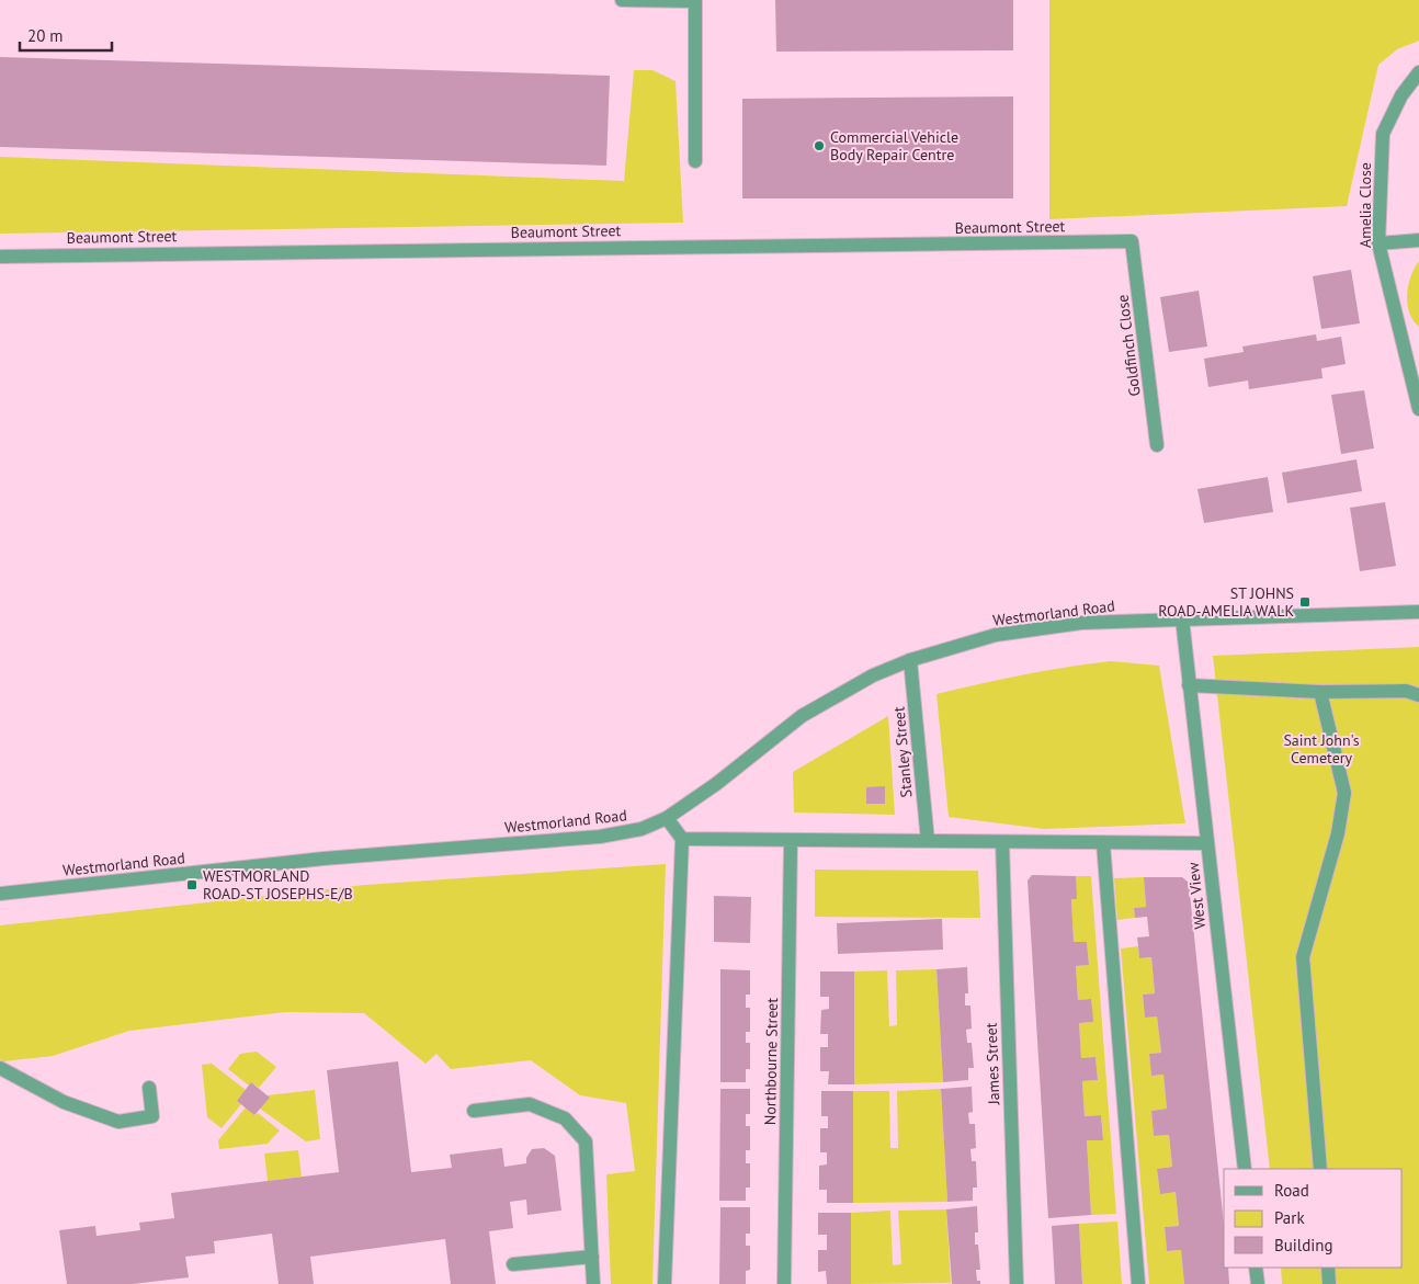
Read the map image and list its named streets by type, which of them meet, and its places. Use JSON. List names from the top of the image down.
{
  "streets": {
    "street": [
      "Amelia Close",
      "Beaumont Street",
      "Goldfinch Close",
      "Westmorland Road",
      "Stanley Street",
      "West View",
      "Northbourne Street",
      "James Street"
    ]
  },
  "crossings": [
    ["Beaumont Street", "Goldfinch Close"],
    ["Westmorland Road", "Stanley Street"],
    ["Westmorland Road", "West View"]
  ],
  "parks": ["Saint John's Cemetery"],
  "places": {
    "other": ["Commercial Vehicle Body Repair Centre"],
    "transit": ["ST JOHNS ROAD-AMELIA WALK", "WESTMORLAND ROAD-ST JOSEPHS-E/B"]
  },
  "legend": ["Road", "Park", "Building"],
  "scale_bar": "20 m"
}
